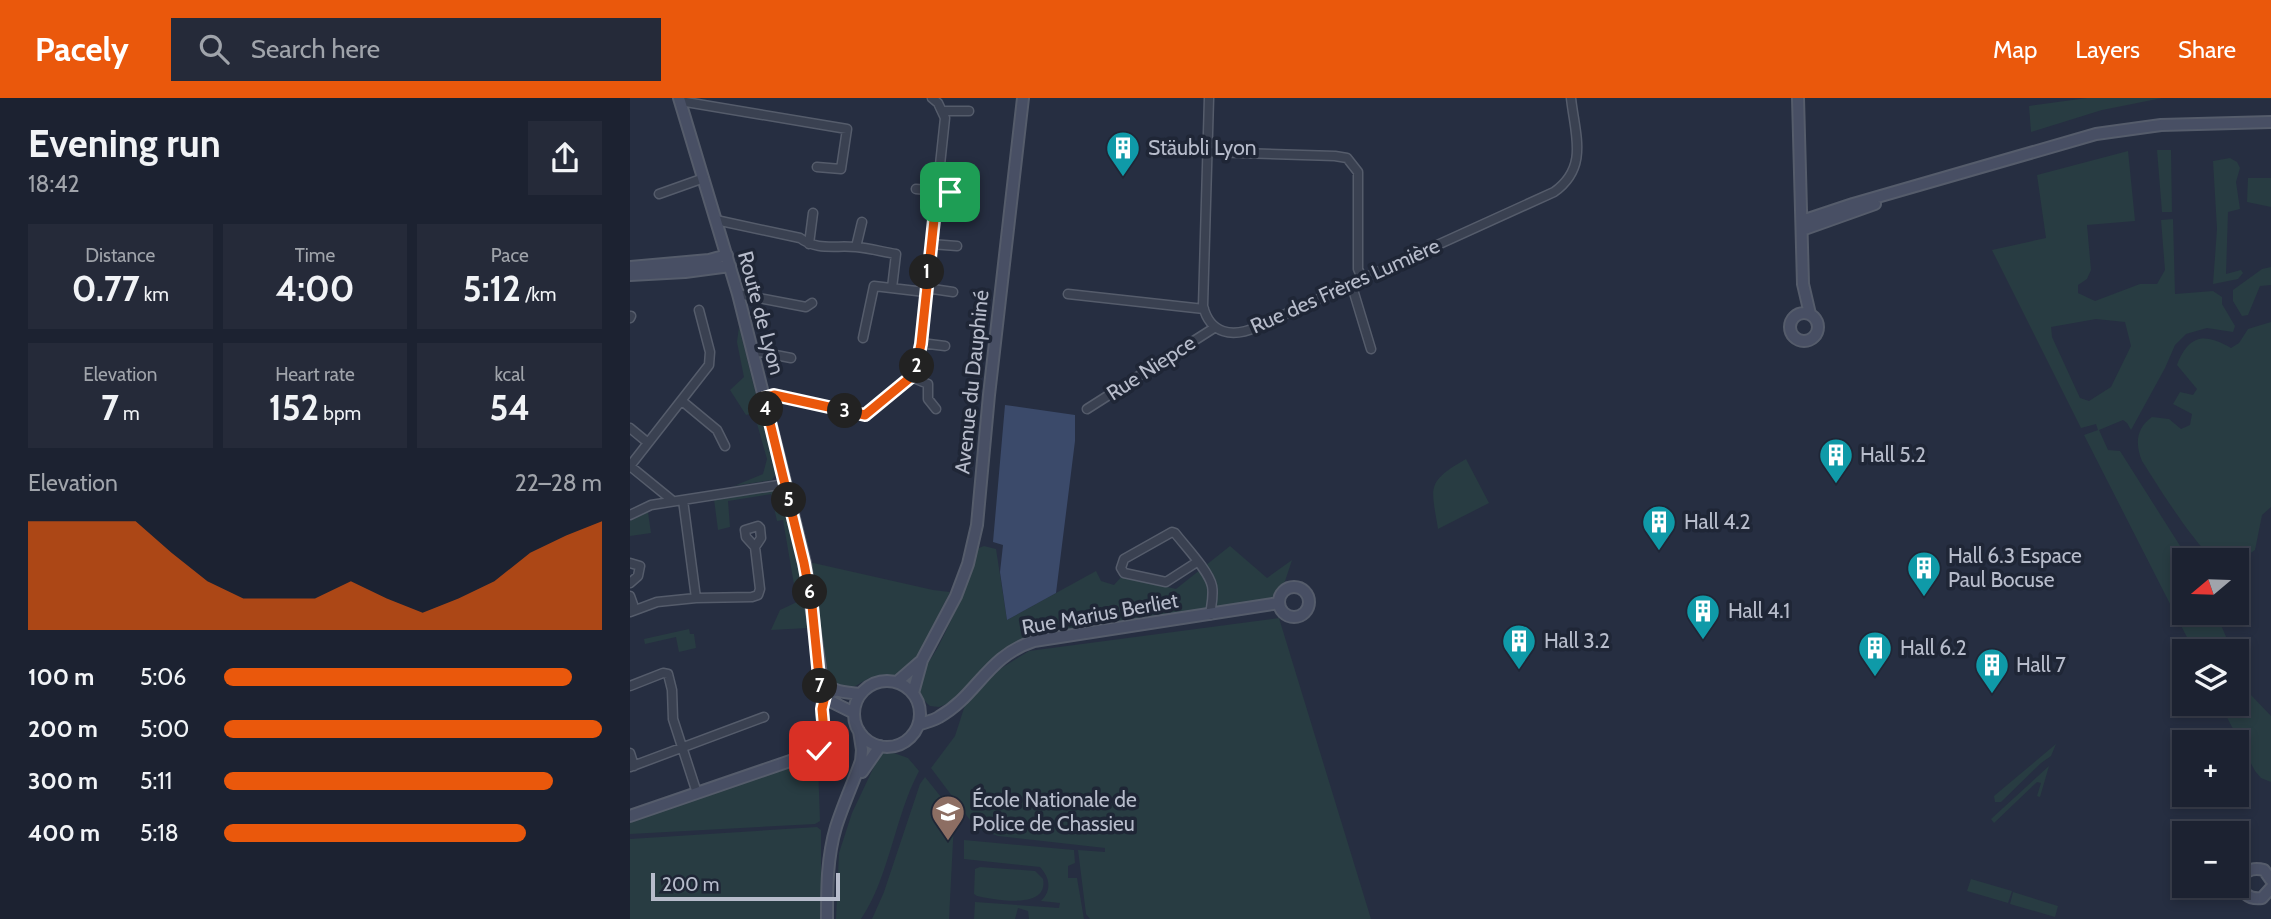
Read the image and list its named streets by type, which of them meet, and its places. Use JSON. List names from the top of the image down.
{
  "streets": {
    "street": [
      "Rue des Frères Lumière",
      "Route de Lyon",
      "Rue Niepce",
      "Avenue du Dauphiné",
      "Rue Marius Berliet"
    ]
  },
  "crossings": [
    ["Rue des Frères Lumière", "Rue Niepce"],
    ["Avenue du Dauphiné", "Rue Marius Berliet"]
  ],
  "places": {
    "building": [
      "Stäubli Lyon",
      "Hall 5.2",
      "Hall 4.2",
      "Hall 6.3 Espace Paul Bocuse",
      "Hall 4.1",
      "Hall 3.2",
      "Hall 6.2",
      "Hall 7"
    ],
    "school or university": ["École Nationale de Police de Chassieu"]
  },
  "scale_bar": "200 m",
  "north": "left",
  "page": {
    "header": "Pacely",
    "search": "Search here",
    "nav": ["Map", "Layers", "Share"],
    "heading": ["Evening run", "18:42"],
    "stats": [
      ["Distance", "0.77 km"],
      ["Time", "4:00"],
      ["Pace", "5:12 /km"],
      ["Elevation", "7 m"],
      ["Heart rate", "152 bpm"],
      ["kcal", "54"]
    ],
    "pins": [
      "1",
      "2",
      "4",
      "3",
      "5",
      "6",
      "7"
    ],
    "chart": ["Elevation", "22–28 m"],
    "map_buttons": ["+", "−"],
    "list": [
      {
        "name": "100 m",
        "note": "5:06"
      },
      {
        "name": "200 m",
        "note": "5:00"
      },
      {
        "name": "300 m",
        "note": "5:11"
      },
      {
        "name": "400 m",
        "note": "5:18"
      }
    ],
    "scale": "200 m"
  }
}
